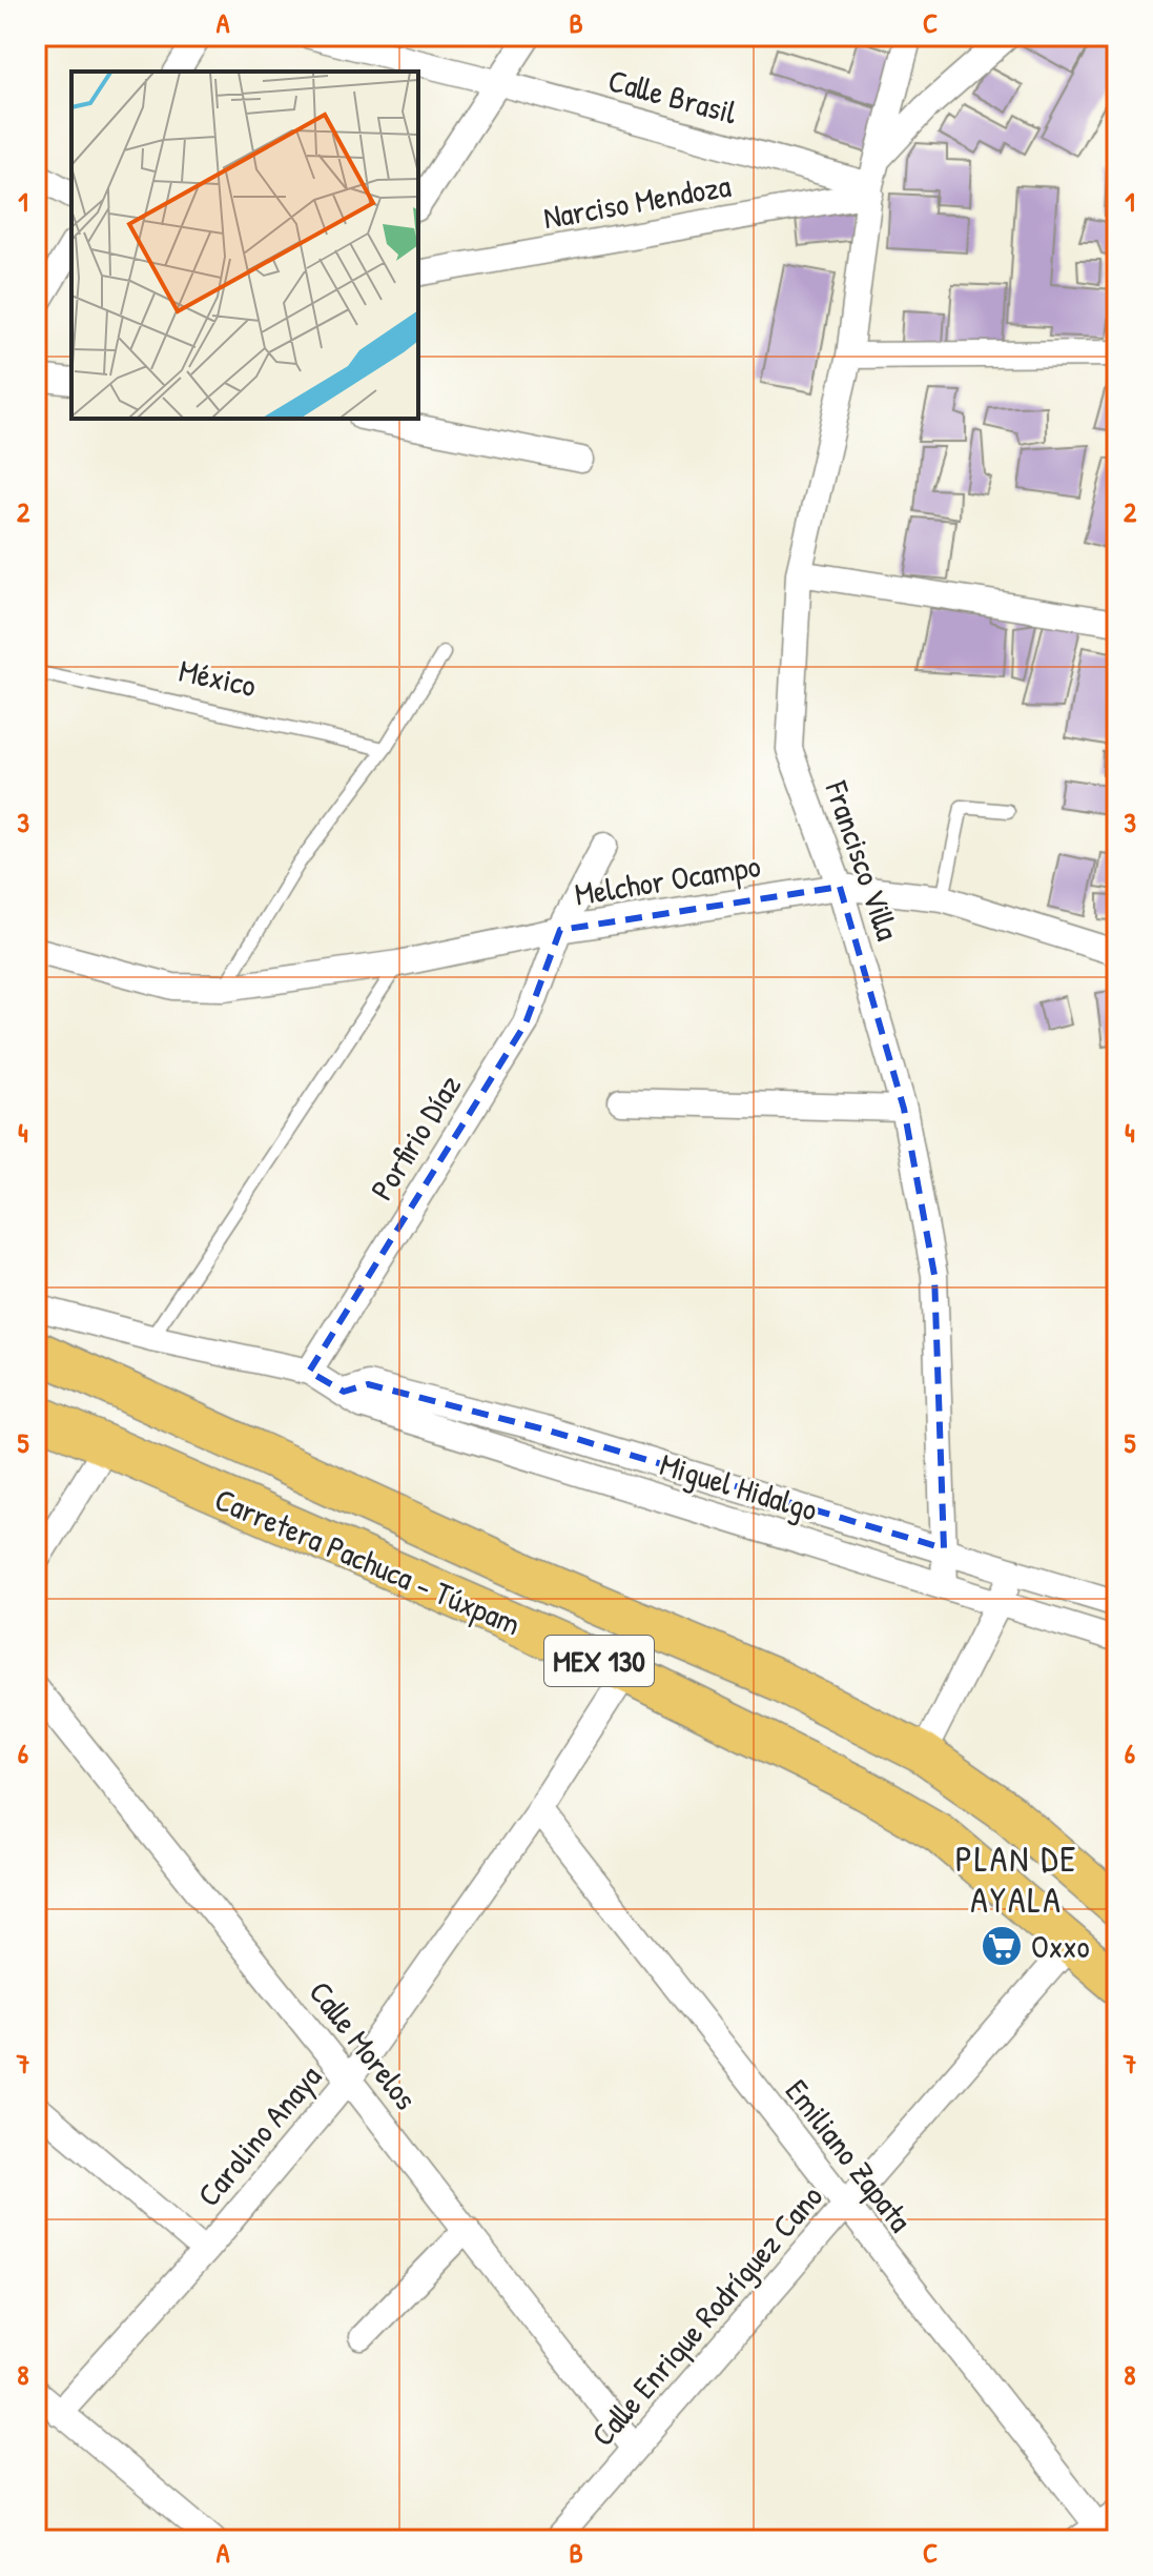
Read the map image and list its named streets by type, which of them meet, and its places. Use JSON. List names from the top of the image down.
{
  "streets": {
    "main road": ["Carretera Pachuca - Túxpam", "MEX 130"],
    "street": [
      "Calle Brasil",
      "Narciso Mendoza",
      "Francisco Villa",
      "Melchor Ocampo",
      "Porfirio Díaz",
      "Miguel Hidalgo",
      "Calle Morelos",
      "Carolino Anaya",
      "Emiliano Zapata",
      "Calle Enrique Rodríguez Cano"
    ],
    "lane": ["México"]
  },
  "crossings": [
    ["Calle Brasil", "Narciso Mendoza"],
    ["Calle Brasil", "Francisco Villa"],
    ["Narciso Mendoza", "Francisco Villa"],
    ["Francisco Villa", "Melchor Ocampo"],
    ["Francisco Villa", "Miguel Hidalgo"],
    ["Melchor Ocampo", "Porfirio Díaz"],
    ["Porfirio Díaz", "Miguel Hidalgo"],
    ["Carretera Pachuca - Túxpam", "Carolino Anaya"],
    ["Carretera Pachuca - Túxpam", "Calle Enrique Rodríguez Cano"],
    ["Calle Morelos", "Carolino Anaya"],
    ["Calle Morelos", "Calle Enrique Rodríguez Cano"],
    ["Carolino Anaya", "Emiliano Zapata"],
    ["Emiliano Zapata", "Calle Enrique Rodríguez Cano"]
  ],
  "districts": ["PLAN DE AYALA"],
  "places": {
    "supermarket": ["Oxxo"]
  },
  "grid": {
    "columns": ["A", "B", "C"],
    "rows": [
      "1",
      "2",
      "3",
      "4",
      "5",
      "6",
      "7",
      "8"
    ]
  }
}
